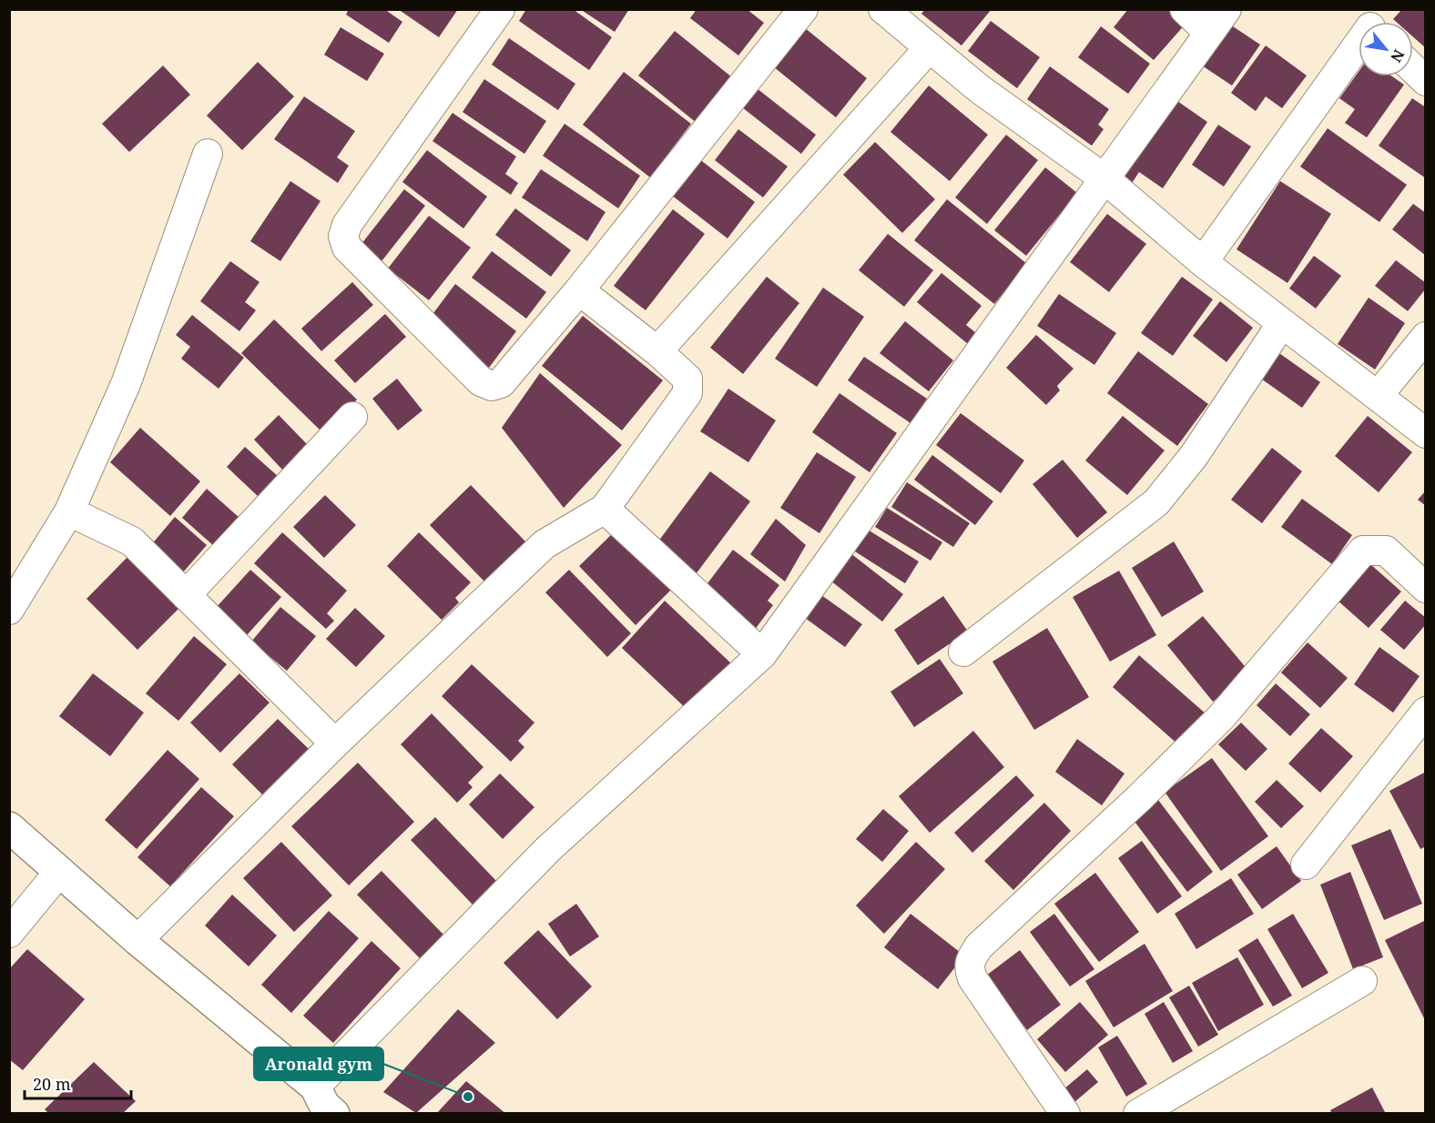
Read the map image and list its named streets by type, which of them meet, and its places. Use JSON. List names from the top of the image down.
{
  "places": ["Aronald gym"],
  "scale_bar": "20 m",
  "north": "bottom right"
}
